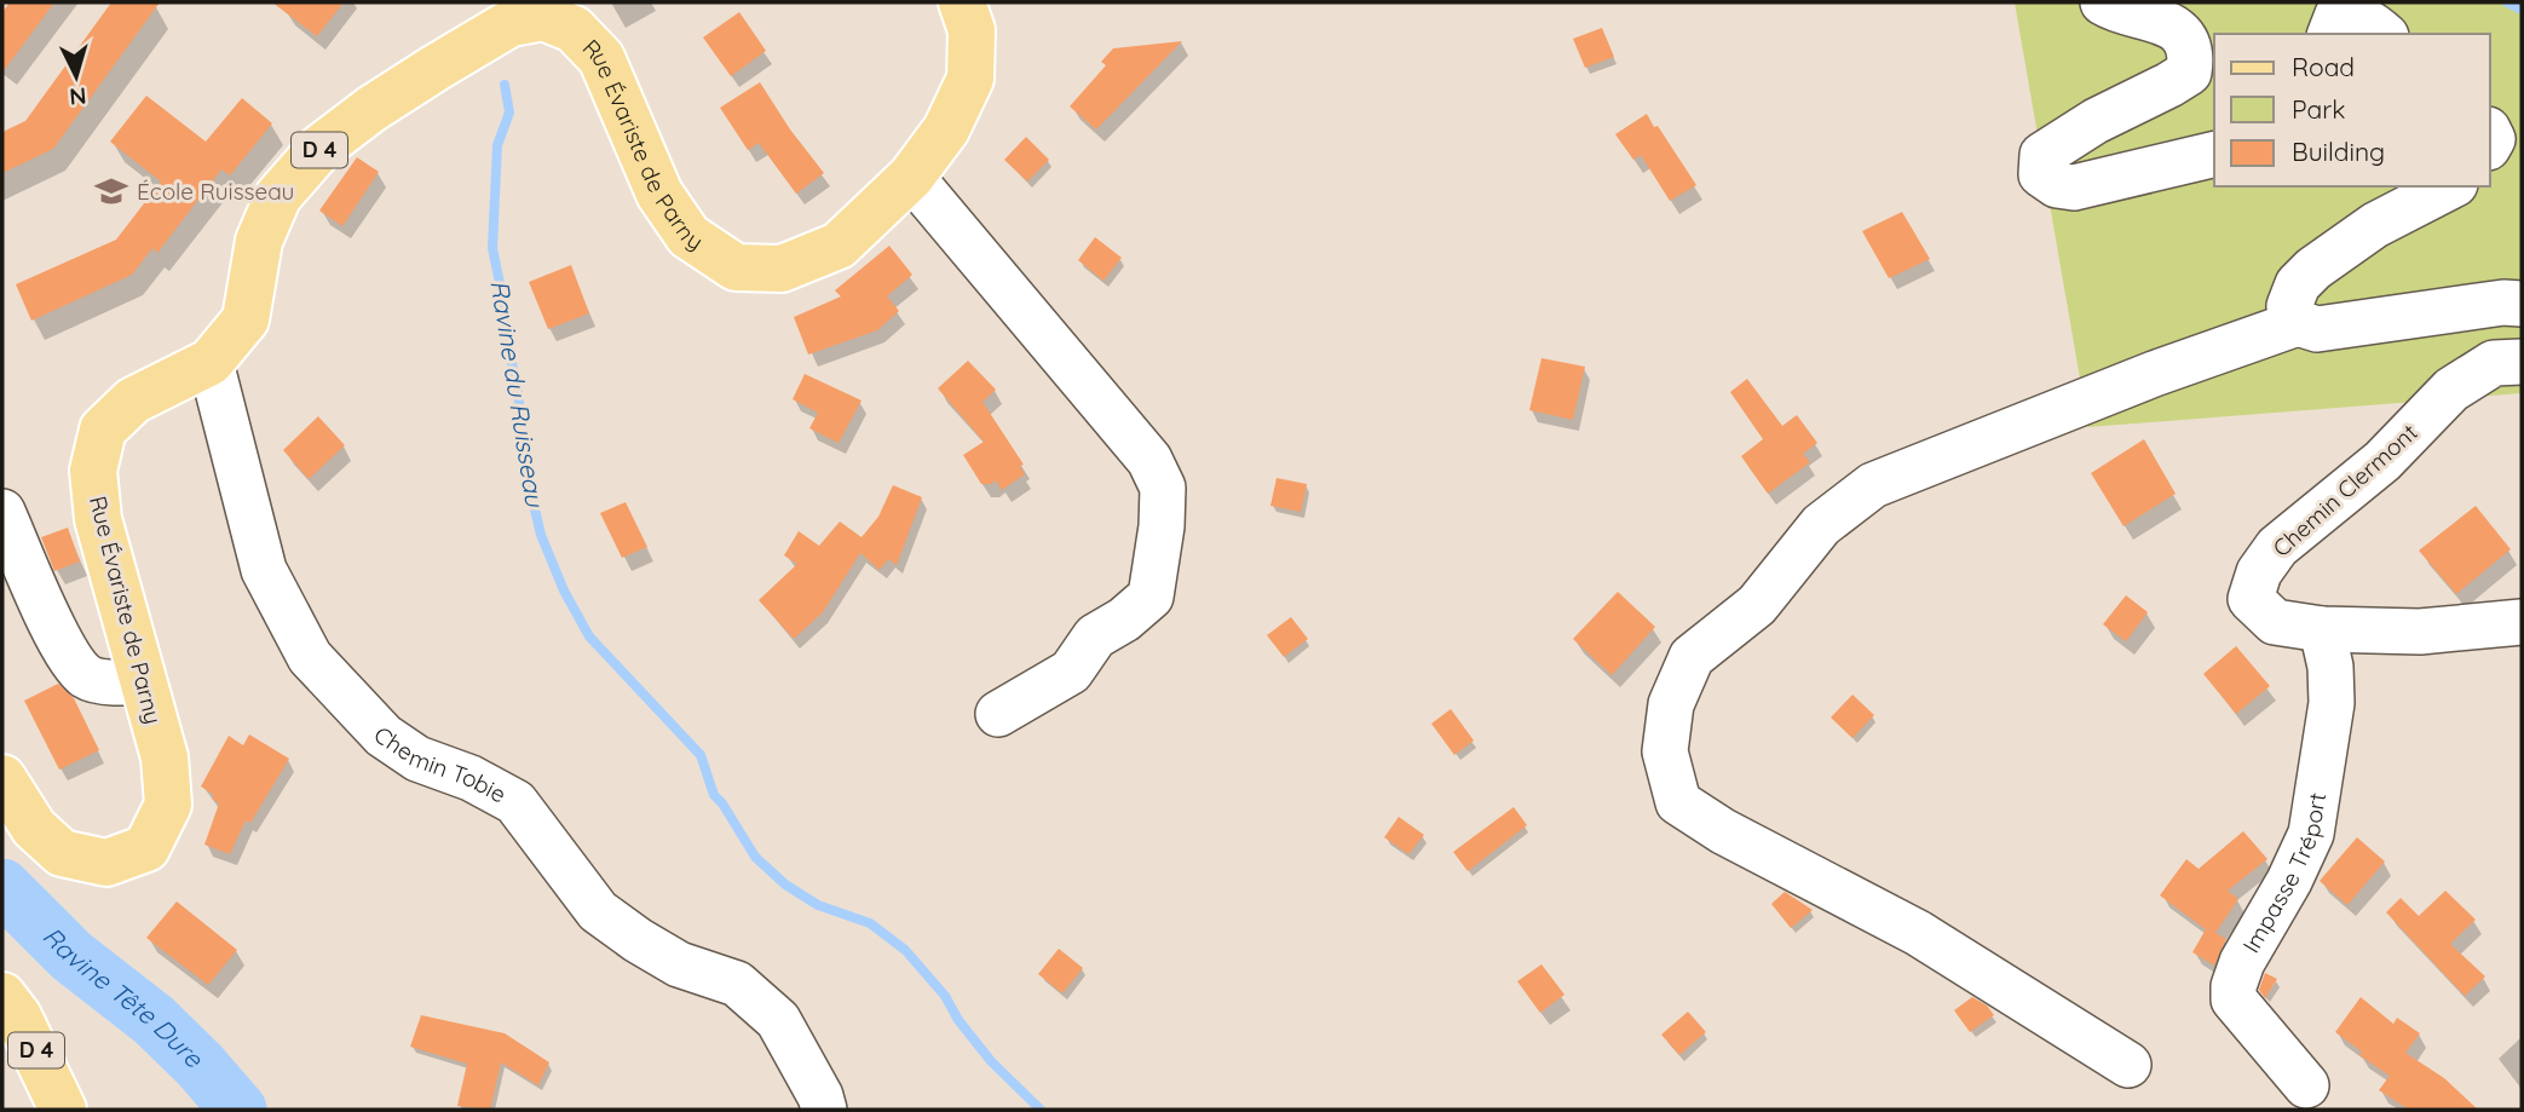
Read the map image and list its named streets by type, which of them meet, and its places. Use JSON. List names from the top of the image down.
{
  "streets": {
    "main road": ["Rue Évariste de Parny", "D 4"],
    "street": ["Chemin Clermont", "Chemin Tobie", "Impasse Tréport"]
  },
  "crossings": [
    ["Rue Évariste de Parny", "Chemin Tobie"],
    ["Chemin Clermont", "Impasse Tréport"]
  ],
  "water": ["Ravine du Ruisseau", "Ravine Tête Dure"],
  "places": {
    "school or university": ["École Ruisseau"]
  },
  "legend": ["Road", "Park", "Building"],
  "north": "bottom"
}
